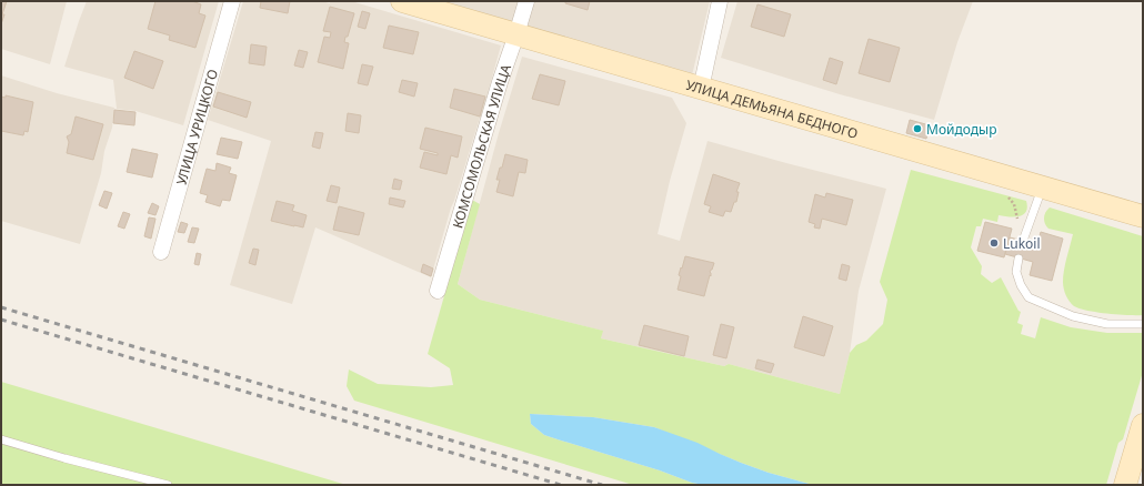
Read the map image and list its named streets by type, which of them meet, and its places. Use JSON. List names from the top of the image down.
{
  "streets": {
    "street": ["УЛИЦА ДЕМЬЯНА БЕДНОГО", "УЛИЦА УРИЦКОГО", "КОМСОМОЛЬСКАЯ УЛИЦА"]
  },
  "crossings": [
    ["УЛИЦА ДЕМЬЯНА БЕДНОГО", "КОМСОМОЛЬСКАЯ УЛИЦА"]
  ],
  "places": ["Мойдодыр", "Lukoil"]
}
